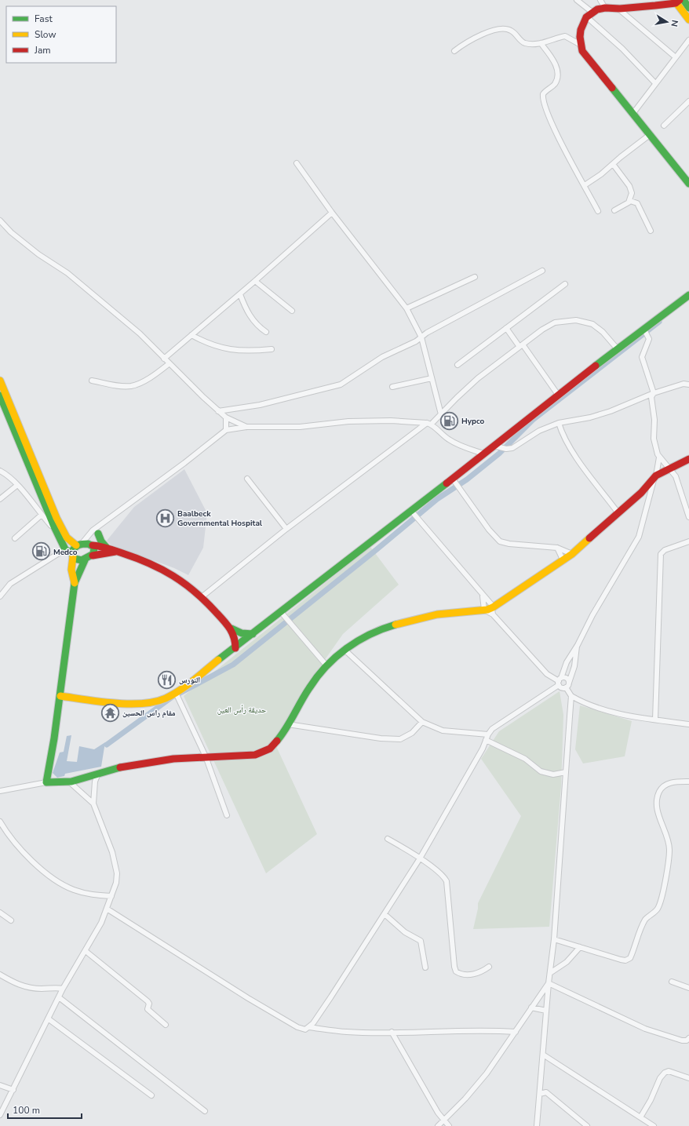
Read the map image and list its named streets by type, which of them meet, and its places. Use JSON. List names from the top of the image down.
{
  "parks": ["حديقة رأس العين"],
  "places": {
    "fuel station": ["Hypco", "Medco"],
    "hospital": ["Baalbeck Governmental Hospital"],
    "restaurant": ["النورس"],
    "temple": ["مقام راس الحسين"]
  },
  "legend": ["Fast", "Slow", "Jam"],
  "scale_bar": "100 m",
  "north": "right"
}
